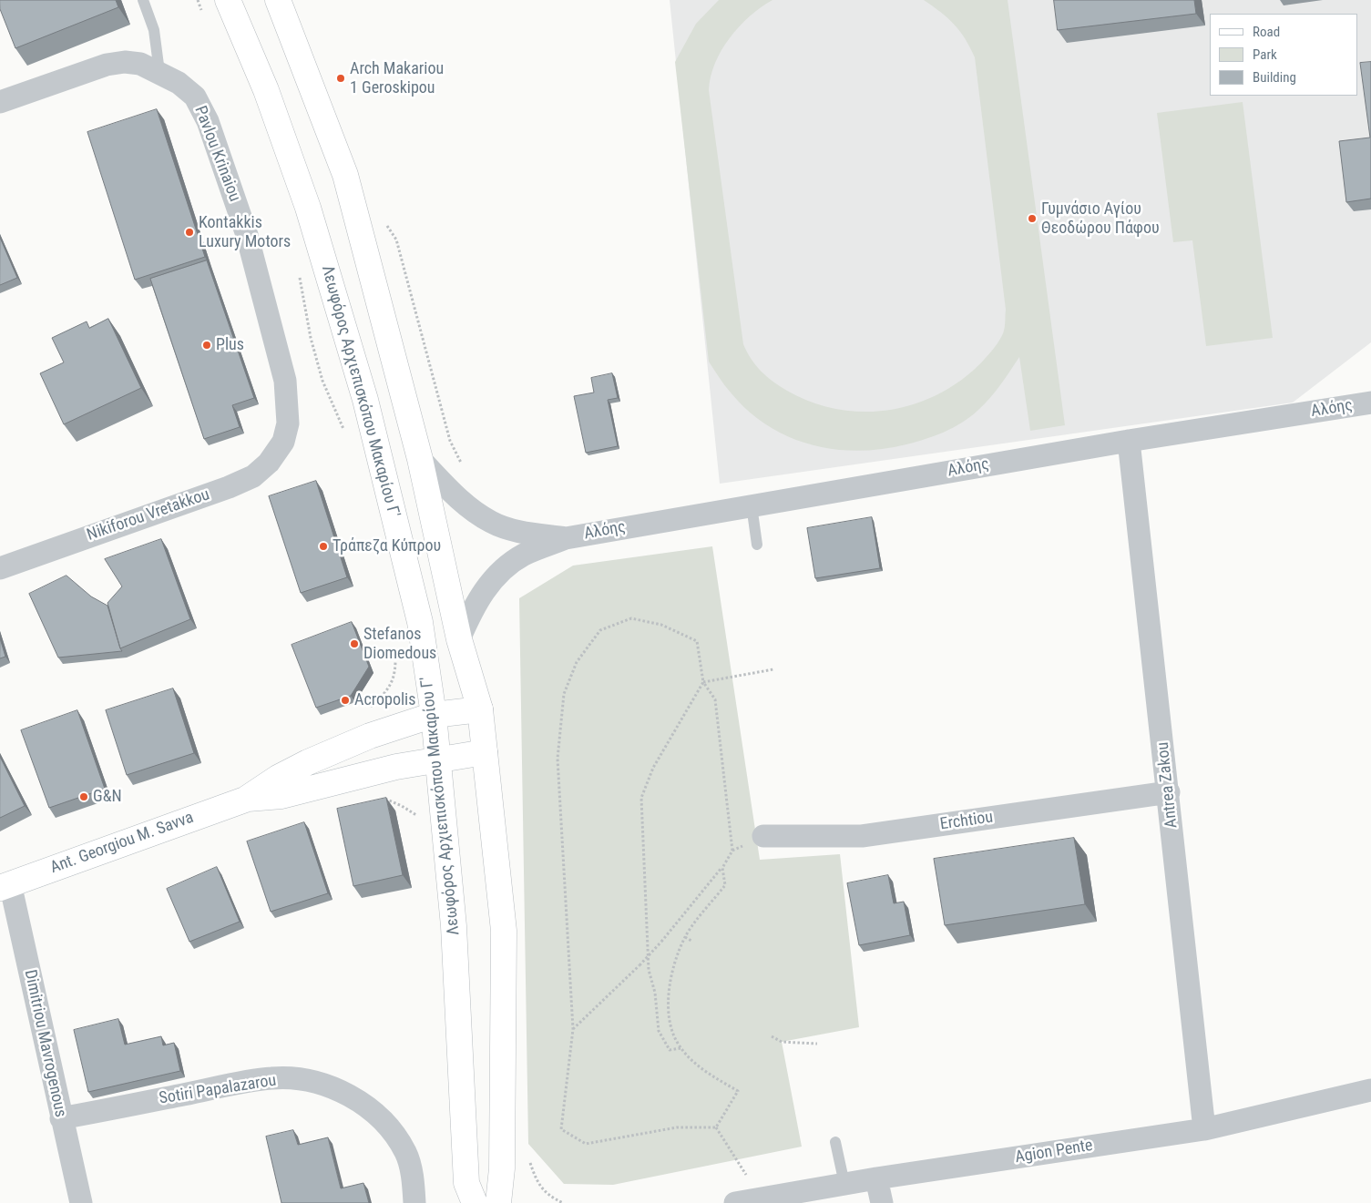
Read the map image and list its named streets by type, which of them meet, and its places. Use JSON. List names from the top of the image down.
{
  "streets": {
    "main road": ["Λεωφόρος Αρχιεπισκόπου Μακαρίου Γ'", "Ant. Georgiou M. Savva"],
    "street": [
      "Pavlou Krinaiou",
      "Αλόης",
      "Nikiforou Vretakkou",
      "Antrea Zakou",
      "Erchtiou",
      "Dimitriou Mavrogenous",
      "Sotiri Papalazarou",
      "Agion Pente"
    ]
  },
  "crossings": [
    ["Pavlou Krinaiou", "Nikiforou Vretakkou"],
    ["Λεωφόρος Αρχιεπισκόπου Μακαρίου Γ'", "Ant. Georgiou M. Savva"],
    ["Αλόης", "Antrea Zakou"],
    ["Antrea Zakou", "Erchtiou"],
    ["Antrea Zakou", "Agion Pente"],
    ["Ant. Georgiou M. Savva", "Dimitriou Mavrogenous"],
    ["Dimitriou Mavrogenous", "Sotiri Papalazarou"]
  ],
  "places": [
    "Arch Makariou 1 Geroskipou",
    "Γυμνάσιο Αγίου Θεοδώρου Πάφου",
    "Kontakkis Luxury Motors",
    "Plus",
    "Τράπεζα Κύπρου",
    "Stefanos Diomedous",
    "Acropolis",
    "G&N"
  ],
  "legend": ["Road", "Park", "Building"]
}
